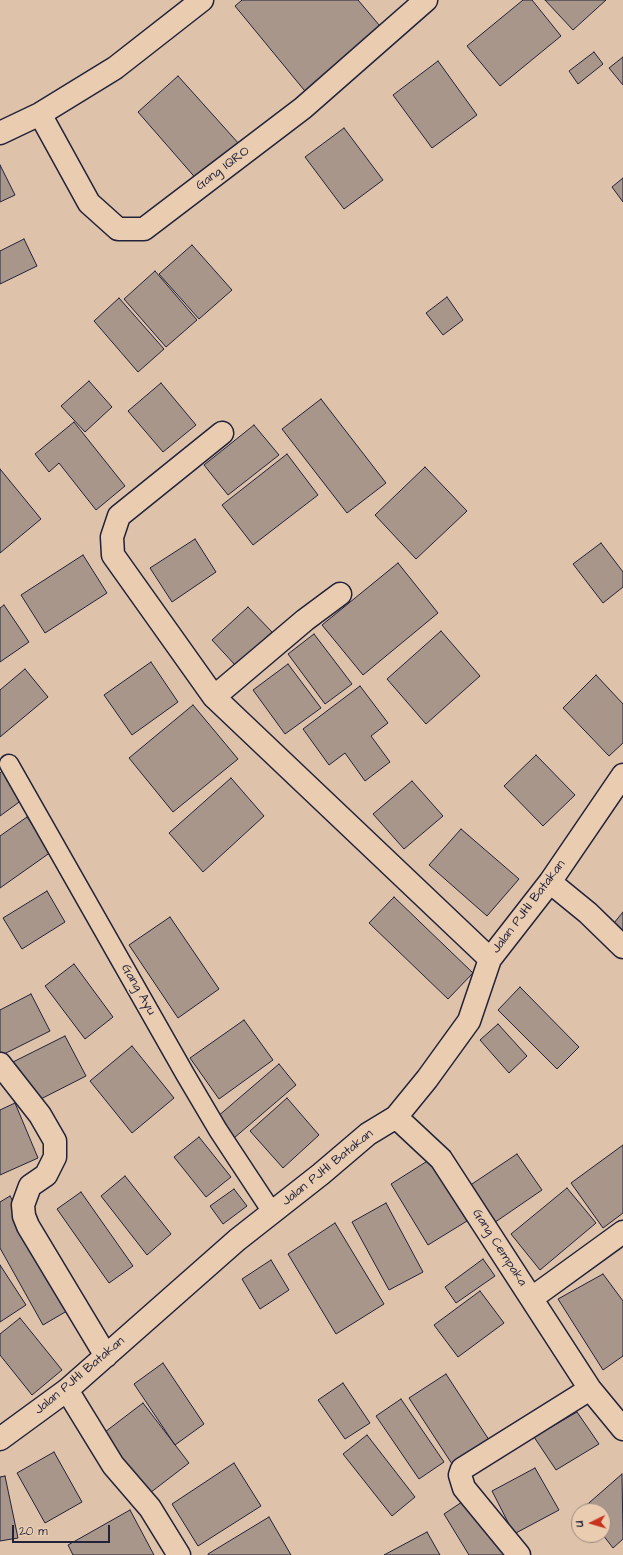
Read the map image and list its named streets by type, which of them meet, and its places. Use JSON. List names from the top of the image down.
{
  "streets": {
    "street": ["Gang IQRO", "Jalan PJHI Batakan", "Gang Cempaka"],
    "lane": ["Gang Ayu"]
  },
  "crossings": [
    ["Jalan PJHI Batakan", "Gang Ayu"],
    ["Jalan PJHI Batakan", "Gang Cempaka"]
  ],
  "scale_bar": "20 m",
  "north": "left"
}
